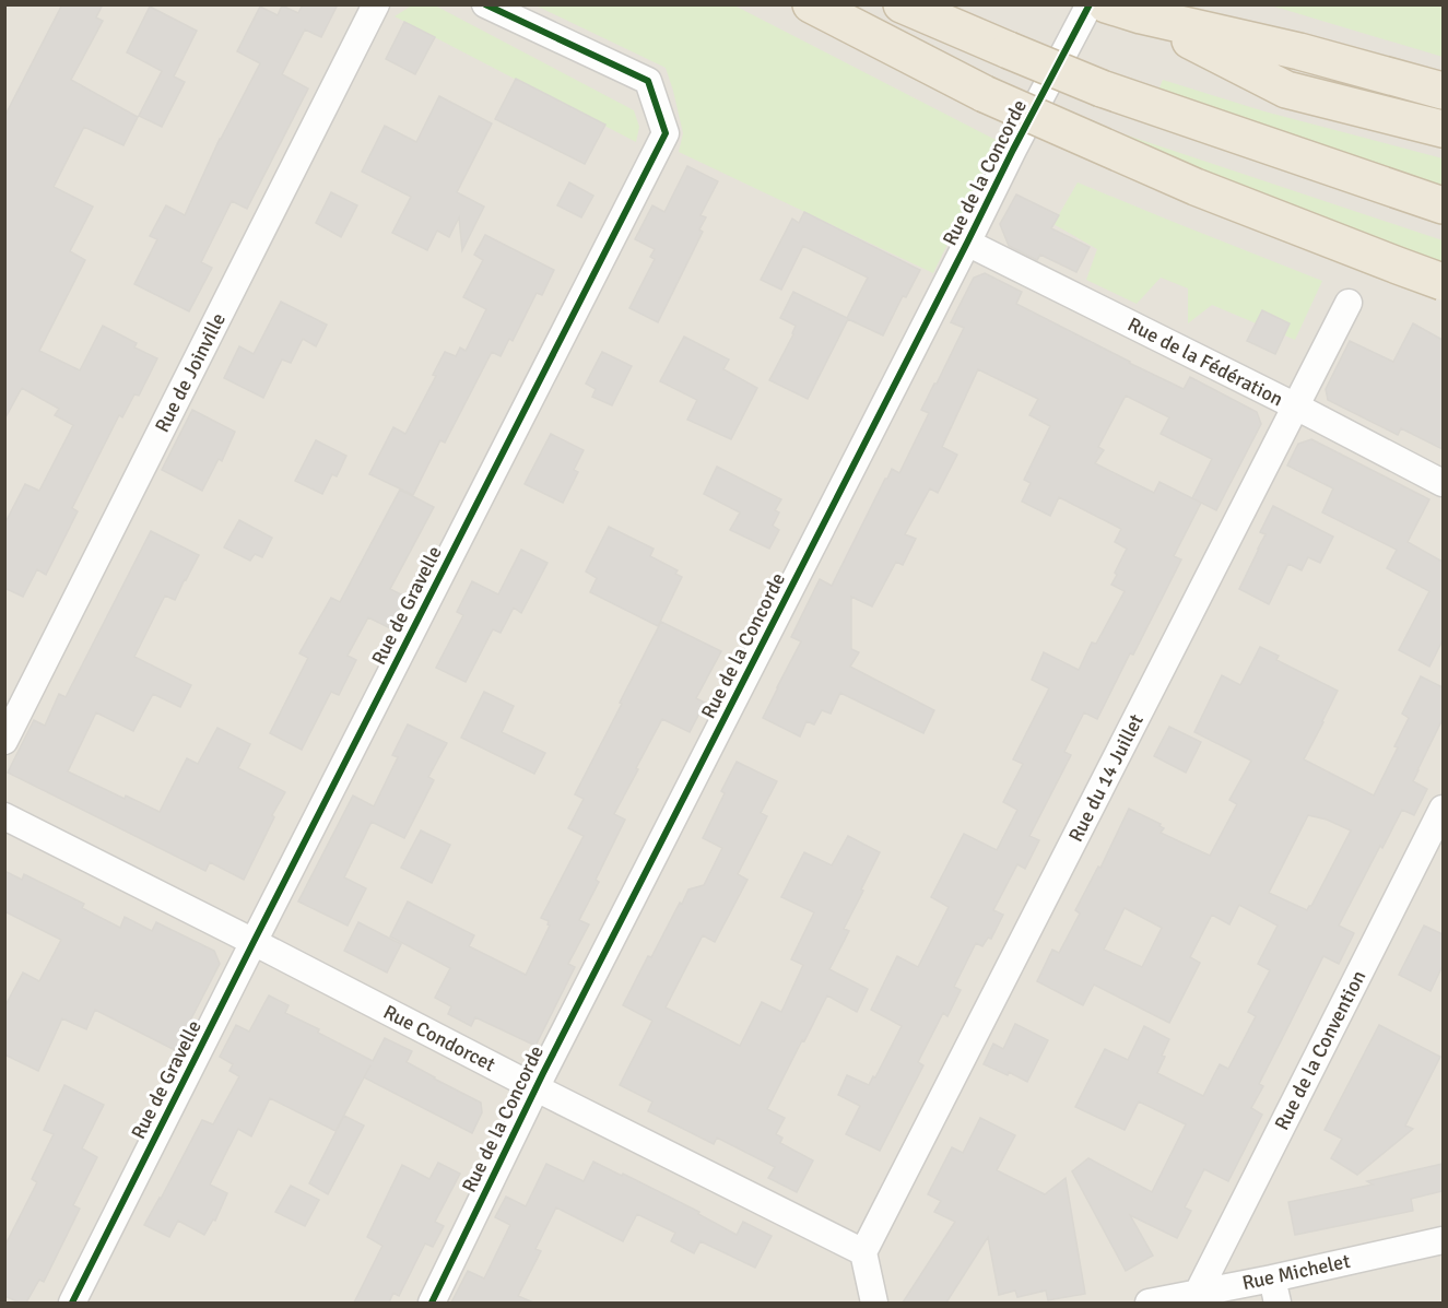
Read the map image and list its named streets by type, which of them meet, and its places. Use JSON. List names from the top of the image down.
{
  "streets": {
    "street": [
      "Rue de la Concorde",
      "Rue de la Fédération",
      "Rue de Joinville",
      "Rue de Gravelle",
      "Rue du 14 Juillet",
      "Rue Condorcet",
      "Rue de la Convention",
      "Rue Michelet"
    ]
  },
  "crossings": [
    ["Rue de la Concorde", "Rue de la Fédération"],
    ["Rue de la Concorde", "Rue Condorcet"],
    ["Rue de la Fédération", "Rue du 14 Juillet"],
    ["Rue de Gravelle", "Rue Condorcet"],
    ["Rue du 14 Juillet", "Rue Condorcet"],
    ["Rue de la Convention", "Rue Michelet"]
  ]
}
